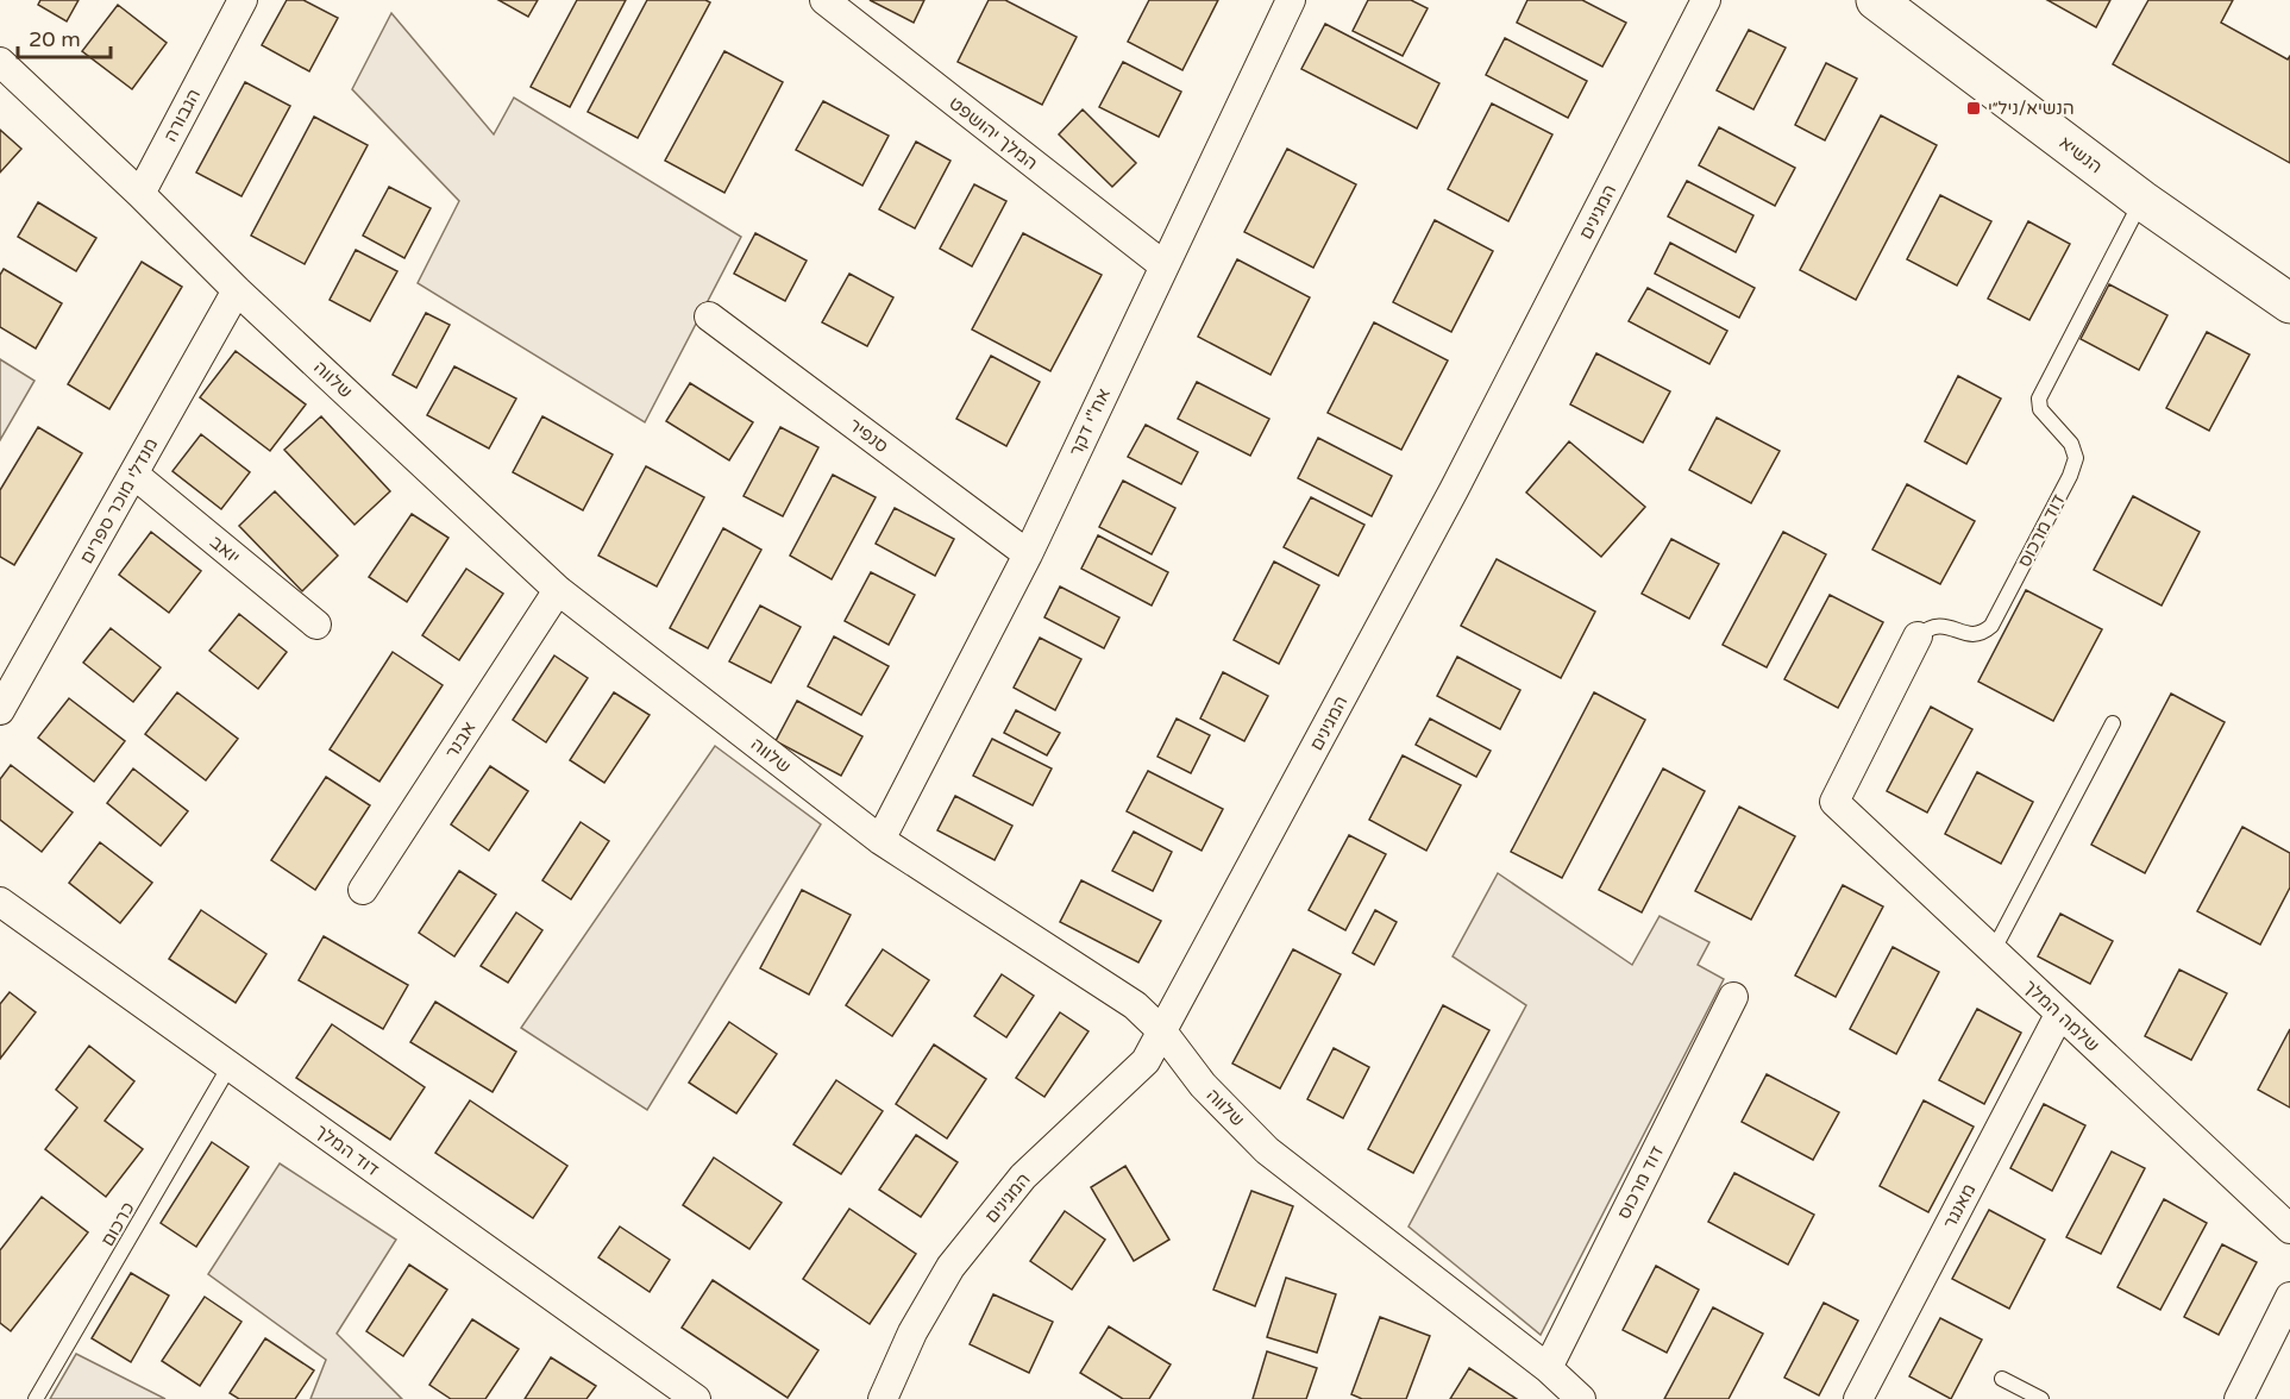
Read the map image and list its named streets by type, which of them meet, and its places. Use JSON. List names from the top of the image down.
{
  "streets": {
    "street": [
      "הגבורה",
      "המלך יהושפט",
      "הנשיא",
      "המגינים",
      "שלווה",
      "אח\"י דקר",
      "סנפיר",
      "מנדלי מוכר ספרים",
      "דוד מרכוס",
      "יואב",
      "אבנר",
      "שלמה המלך",
      "דוד המלך",
      "מאנגר"
    ],
    "lane": ["כרכום"]
  },
  "crossings": [
    ["הגבורה", "שלווה"],
    ["המלך יהושפט", "אח\"י דקר"],
    ["הנשיא", "דוד מרכוס"],
    ["המגינים", "שלווה"],
    ["שלווה", "אח\"י דקר"],
    ["שלווה", "מנדלי מוכר ספרים"],
    ["שלווה", "דוד מרכוס"],
    ["שלווה", "אבנר"],
    ["אח\"י דקר", "סנפיר"],
    ["מנדלי מוכר ספרים", "יואב"],
    ["דוד מרכוס", "שלמה המלך"],
    ["שלמה המלך", "מאנגר"],
    ["דוד המלך", "כרכום"]
  ],
  "places": {
    "transit": ["הנשיא/ניל״י"]
  },
  "scale_bar": "20 m"
}
